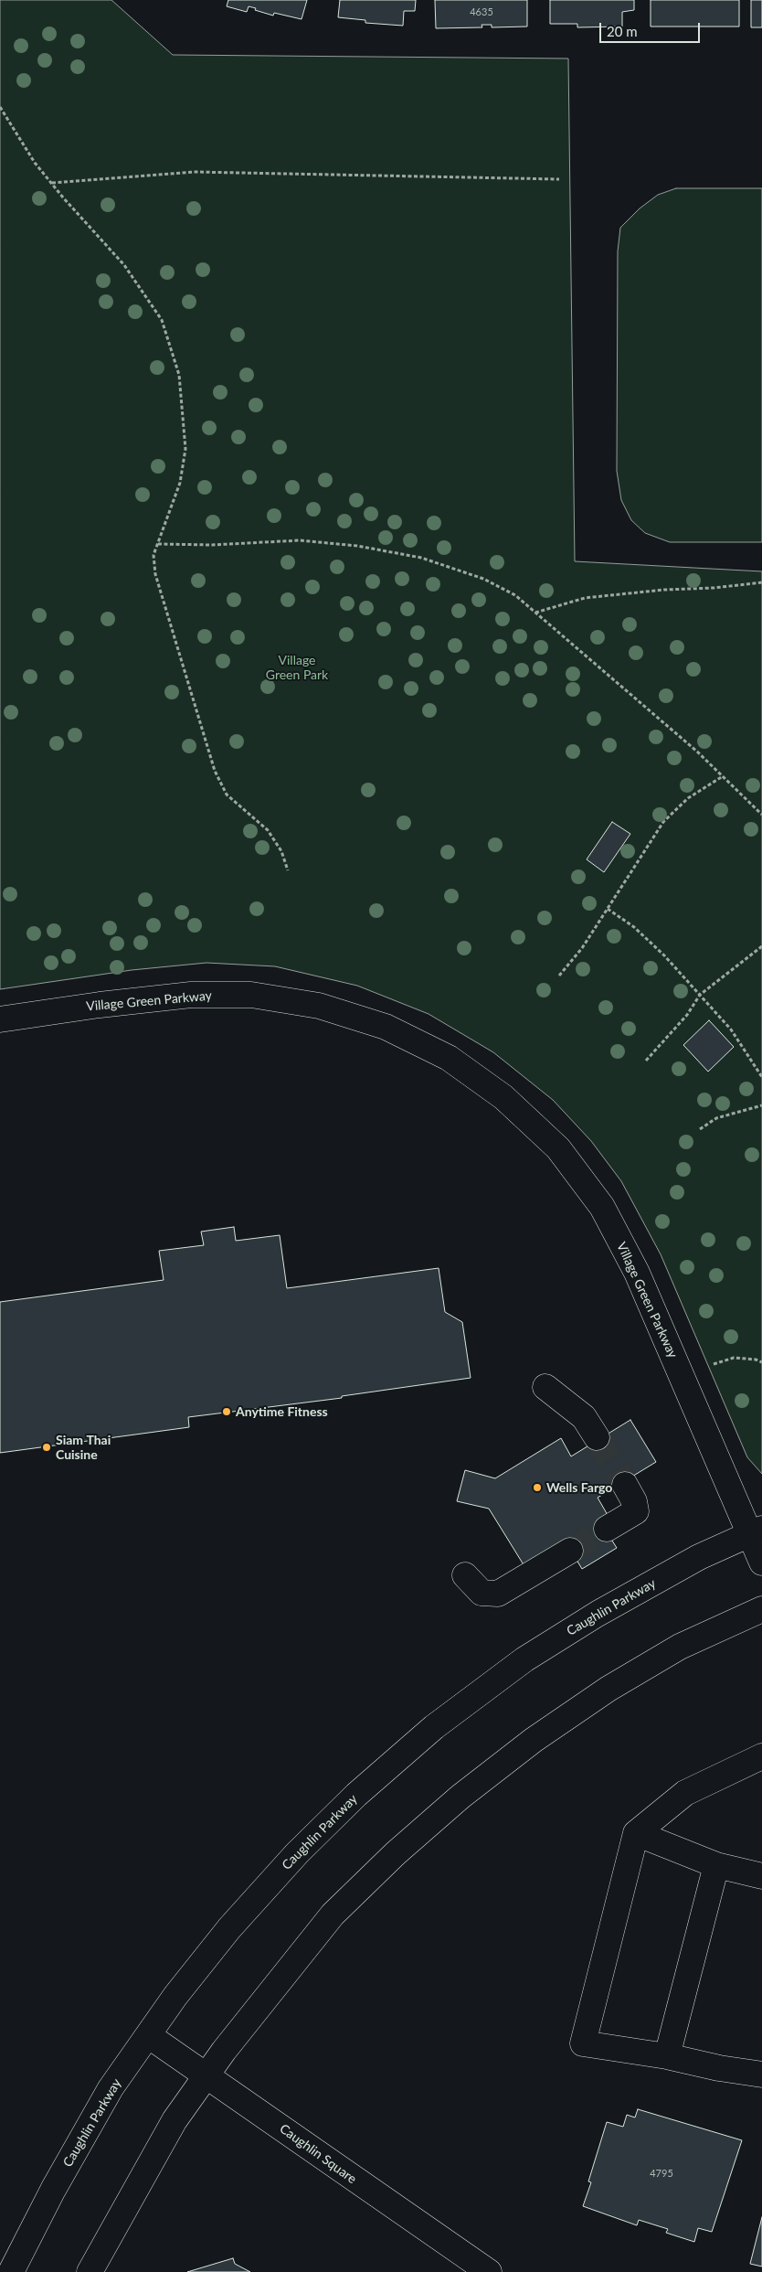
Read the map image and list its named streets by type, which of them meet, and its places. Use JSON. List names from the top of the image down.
{
  "streets": {
    "street": ["Village Green Parkway", "Caughlin Parkway", "Caughlin Square"]
  },
  "crossings": [
    ["Village Green Parkway", "Caughlin Parkway"],
    ["Caughlin Parkway", "Caughlin Square"]
  ],
  "parks": ["Village Green Park"],
  "places": ["Anytime Fitness", "Siam Thai Cuisine", "Wells Fargo"],
  "house_numbers": ["4635", "4795"],
  "scale_bar": "20 m"
}
